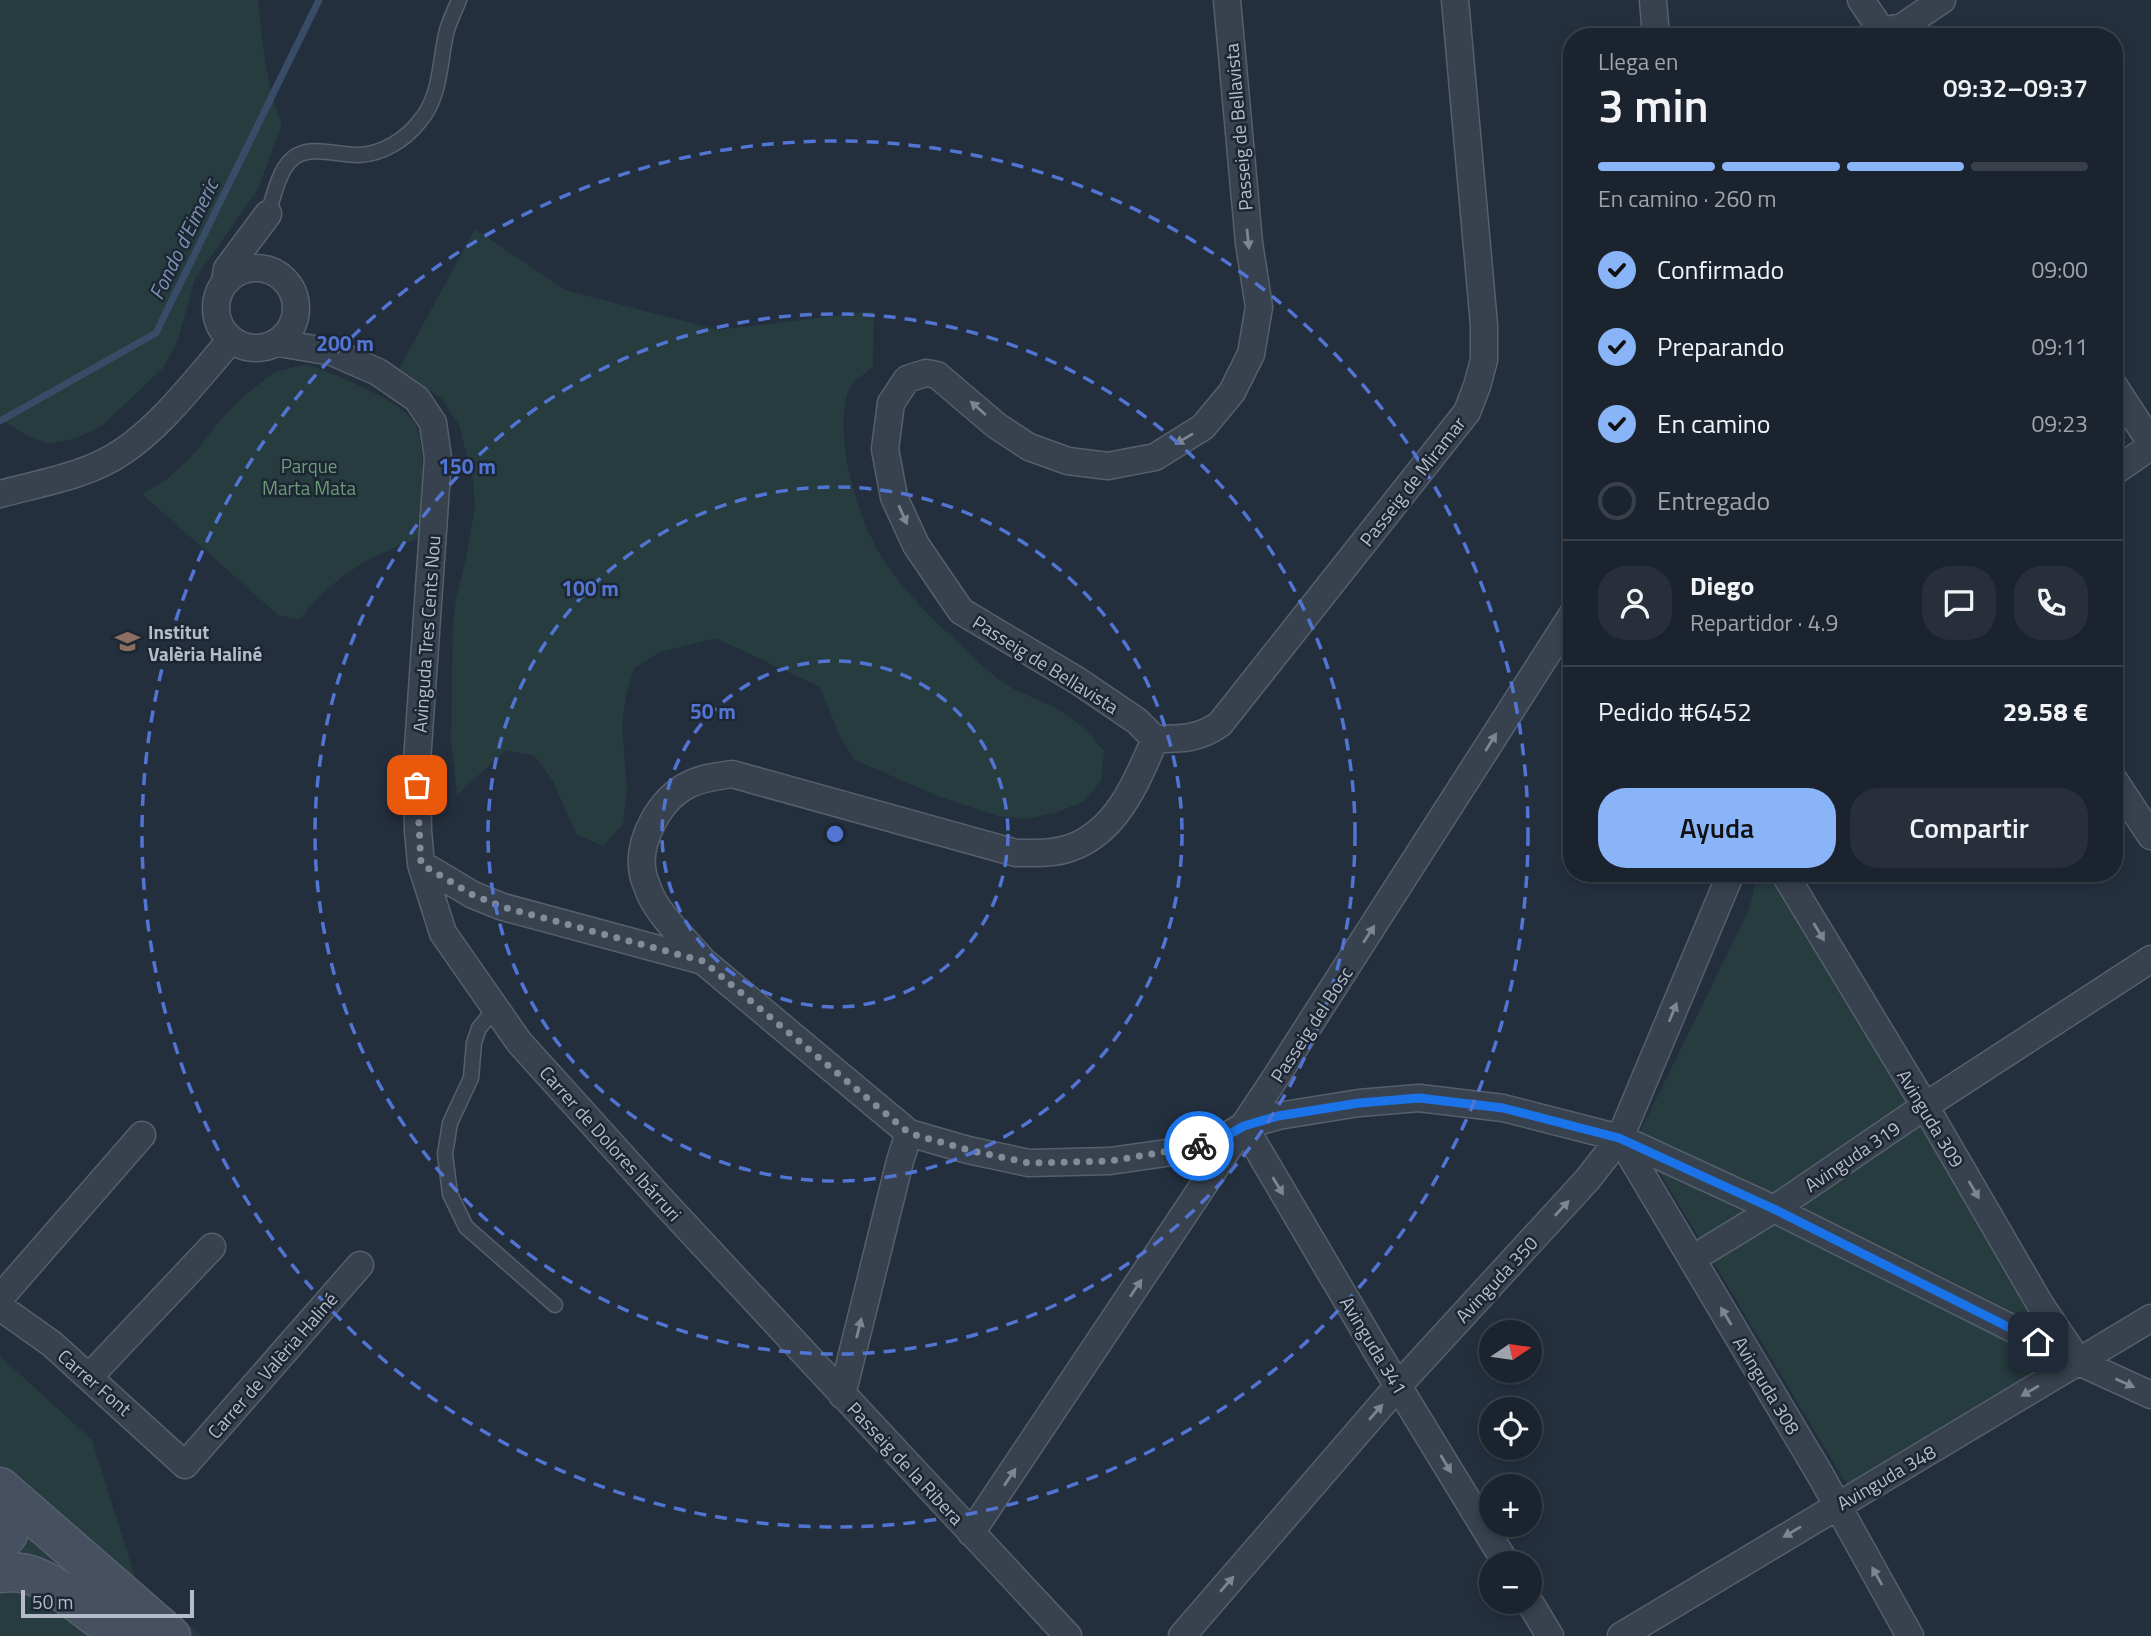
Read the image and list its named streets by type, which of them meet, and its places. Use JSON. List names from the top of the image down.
{
  "streets": {
    "street": [
      "Passeig de Bellavista",
      "Passeig de Miramar",
      "Avinguda Tres Cents Nou",
      "Passeig del Bosc",
      "Avinguda 309",
      "Carrer de Dolores Ibárruri",
      "Avinguda 319",
      "Avinguda 350",
      "Avinguda 341",
      "Carrer de Valèria Haliné",
      "Carrer Font",
      "Avinguda 308",
      "Passeig de la Ribera",
      "Avinguda 348"
    ]
  },
  "crossings": [
    ["Passeig de Bellavista", "Passeig de Miramar"],
    ["Avinguda Tres Cents Nou", "Carrer de Dolores Ibárruri"],
    ["Passeig del Bosc", "Avinguda 341"],
    ["Passeig del Bosc", "Passeig de la Ribera"],
    ["Avinguda 309", "Avinguda 319"],
    ["Avinguda 309", "Avinguda 348"],
    ["Carrer de Dolores Ibárruri", "Passeig de la Ribera"],
    ["Avinguda 319", "Avinguda 308"],
    ["Avinguda 350", "Avinguda 341"],
    ["Avinguda 350", "Avinguda 308"],
    ["Carrer de Valèria Haliné", "Carrer Font"],
    ["Avinguda 308", "Avinguda 348"]
  ],
  "one_way": [
    "Passeig del Bosc",
    "Avinguda 309",
    "Avinguda 350",
    "Avinguda 341",
    "Avinguda 308",
    "Passeig de la Ribera",
    "Avinguda 348"
  ],
  "water": ["Fondo d'Eimeric"],
  "parks": ["Parque Marta Mata"],
  "places": {
    "school or university": ["Institut Valèria Haliné"]
  },
  "scale_bar": "50 m",
  "north": "right",
  "page": {
    "heading": ["3 min", "Llega en", "09:32–09:37"],
    "panel": [
      "Diego",
      "Repartidor · 4.9",
      "Pedido #6452",
      "29.58 €"
    ],
    "bar": "En camino · 260 m",
    "list": [
      ["Confirmado", "09:00"],
      ["Preparando", "09:11"],
      ["En camino", "09:23"],
      "Entregado"
    ],
    "buttons": ["Ayuda", "Compartir"],
    "map_buttons": ["+", "−"],
    "scale": "50 m"
  },
  "rings": [
    "200 m",
    "150 m",
    "100 m",
    "50 m"
  ]
}
